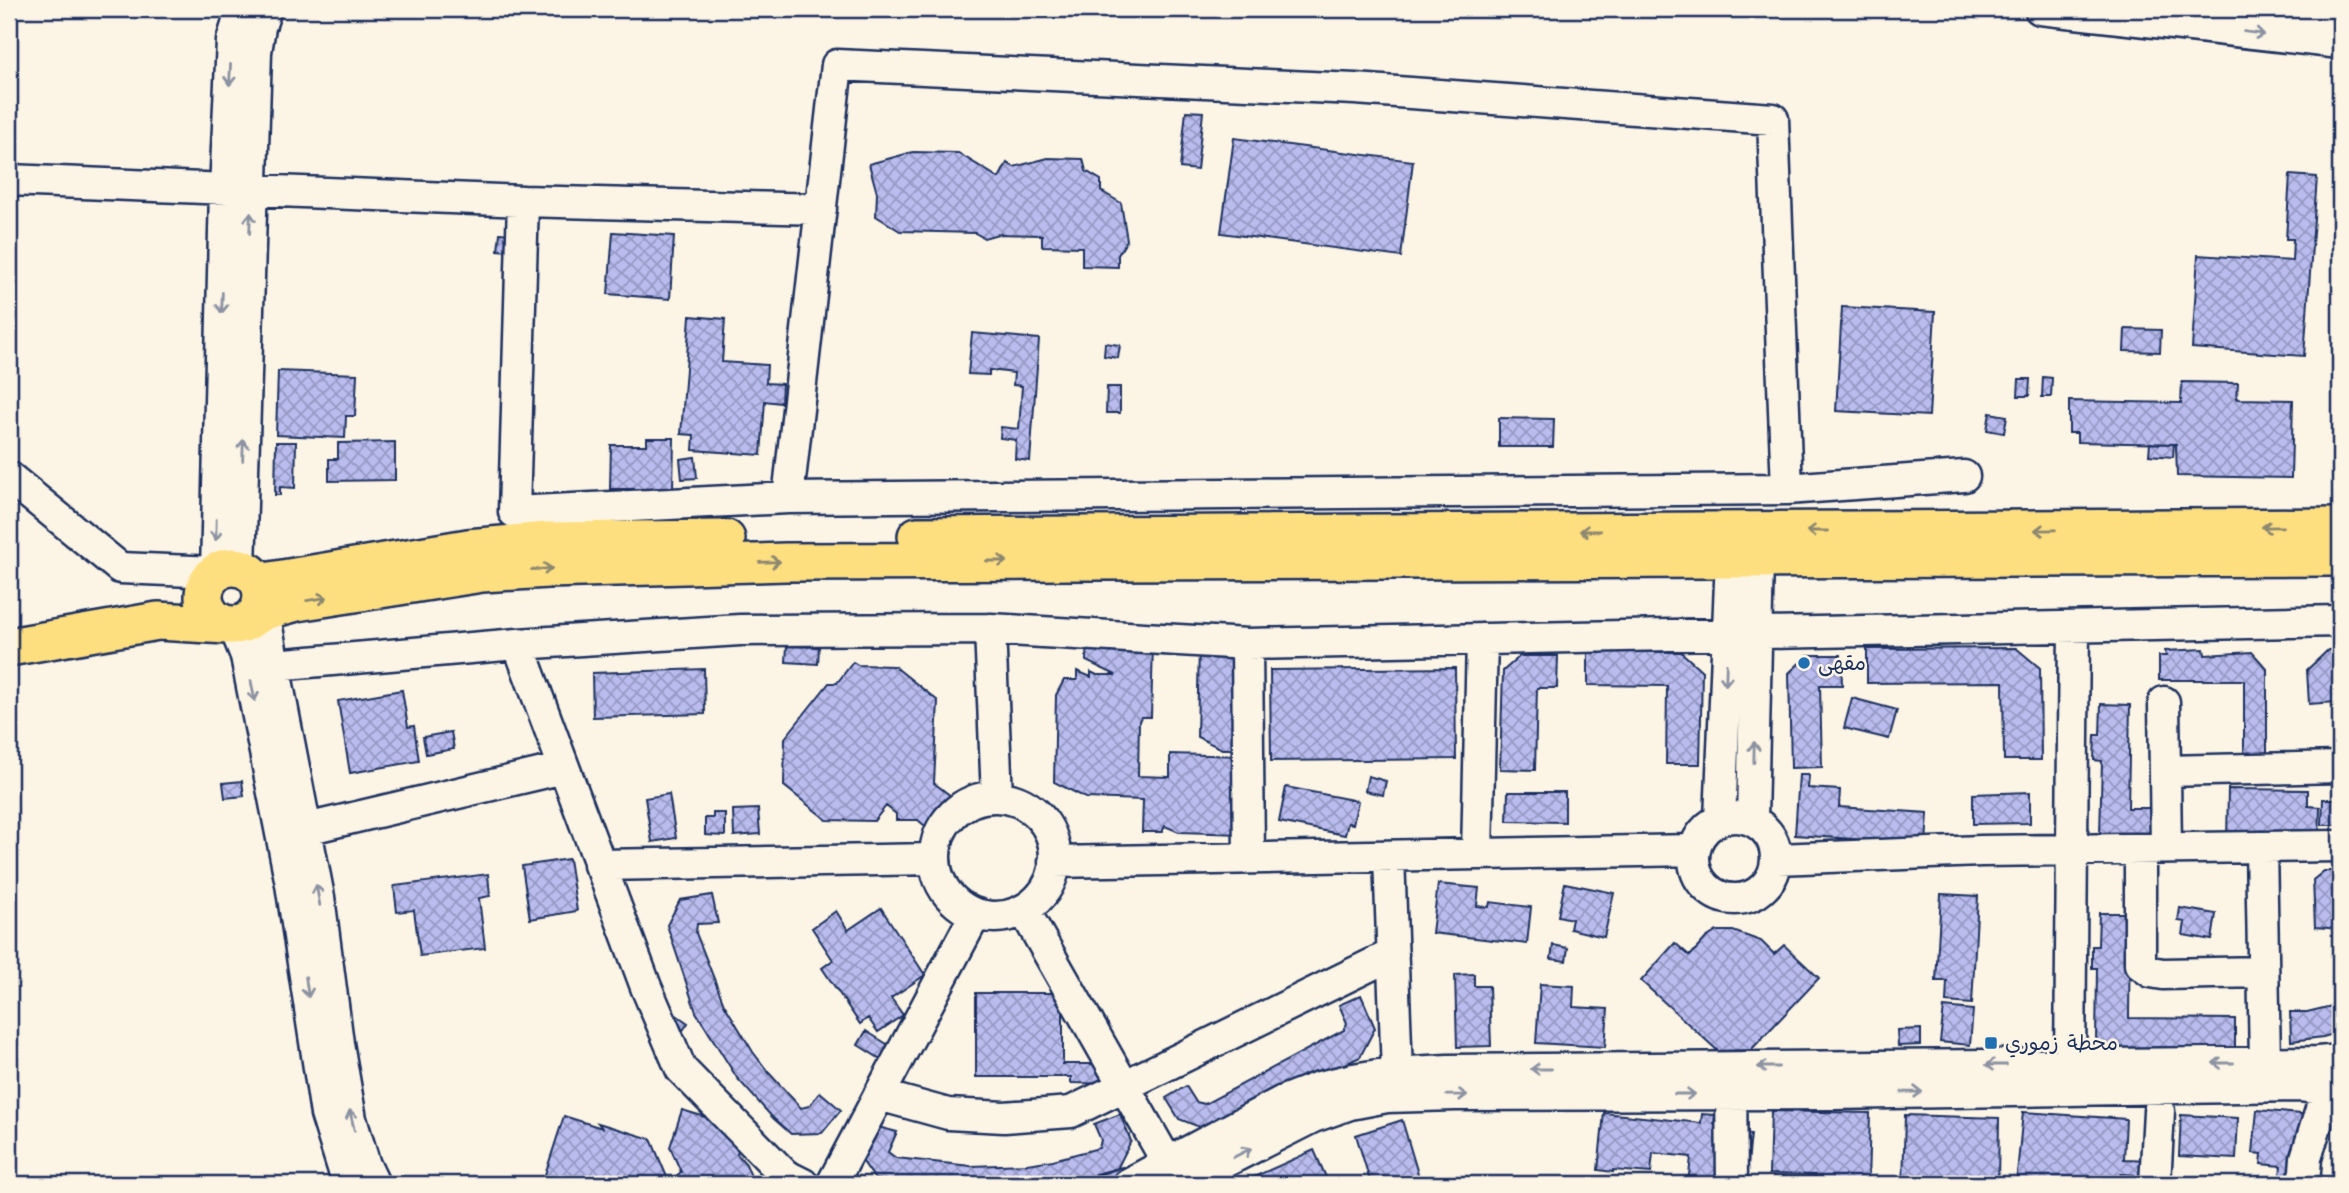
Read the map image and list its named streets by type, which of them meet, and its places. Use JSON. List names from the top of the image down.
{
  "places": {
    "other": ["مقهى"],
    "transit": ["محطة زموري"]
  }
}
